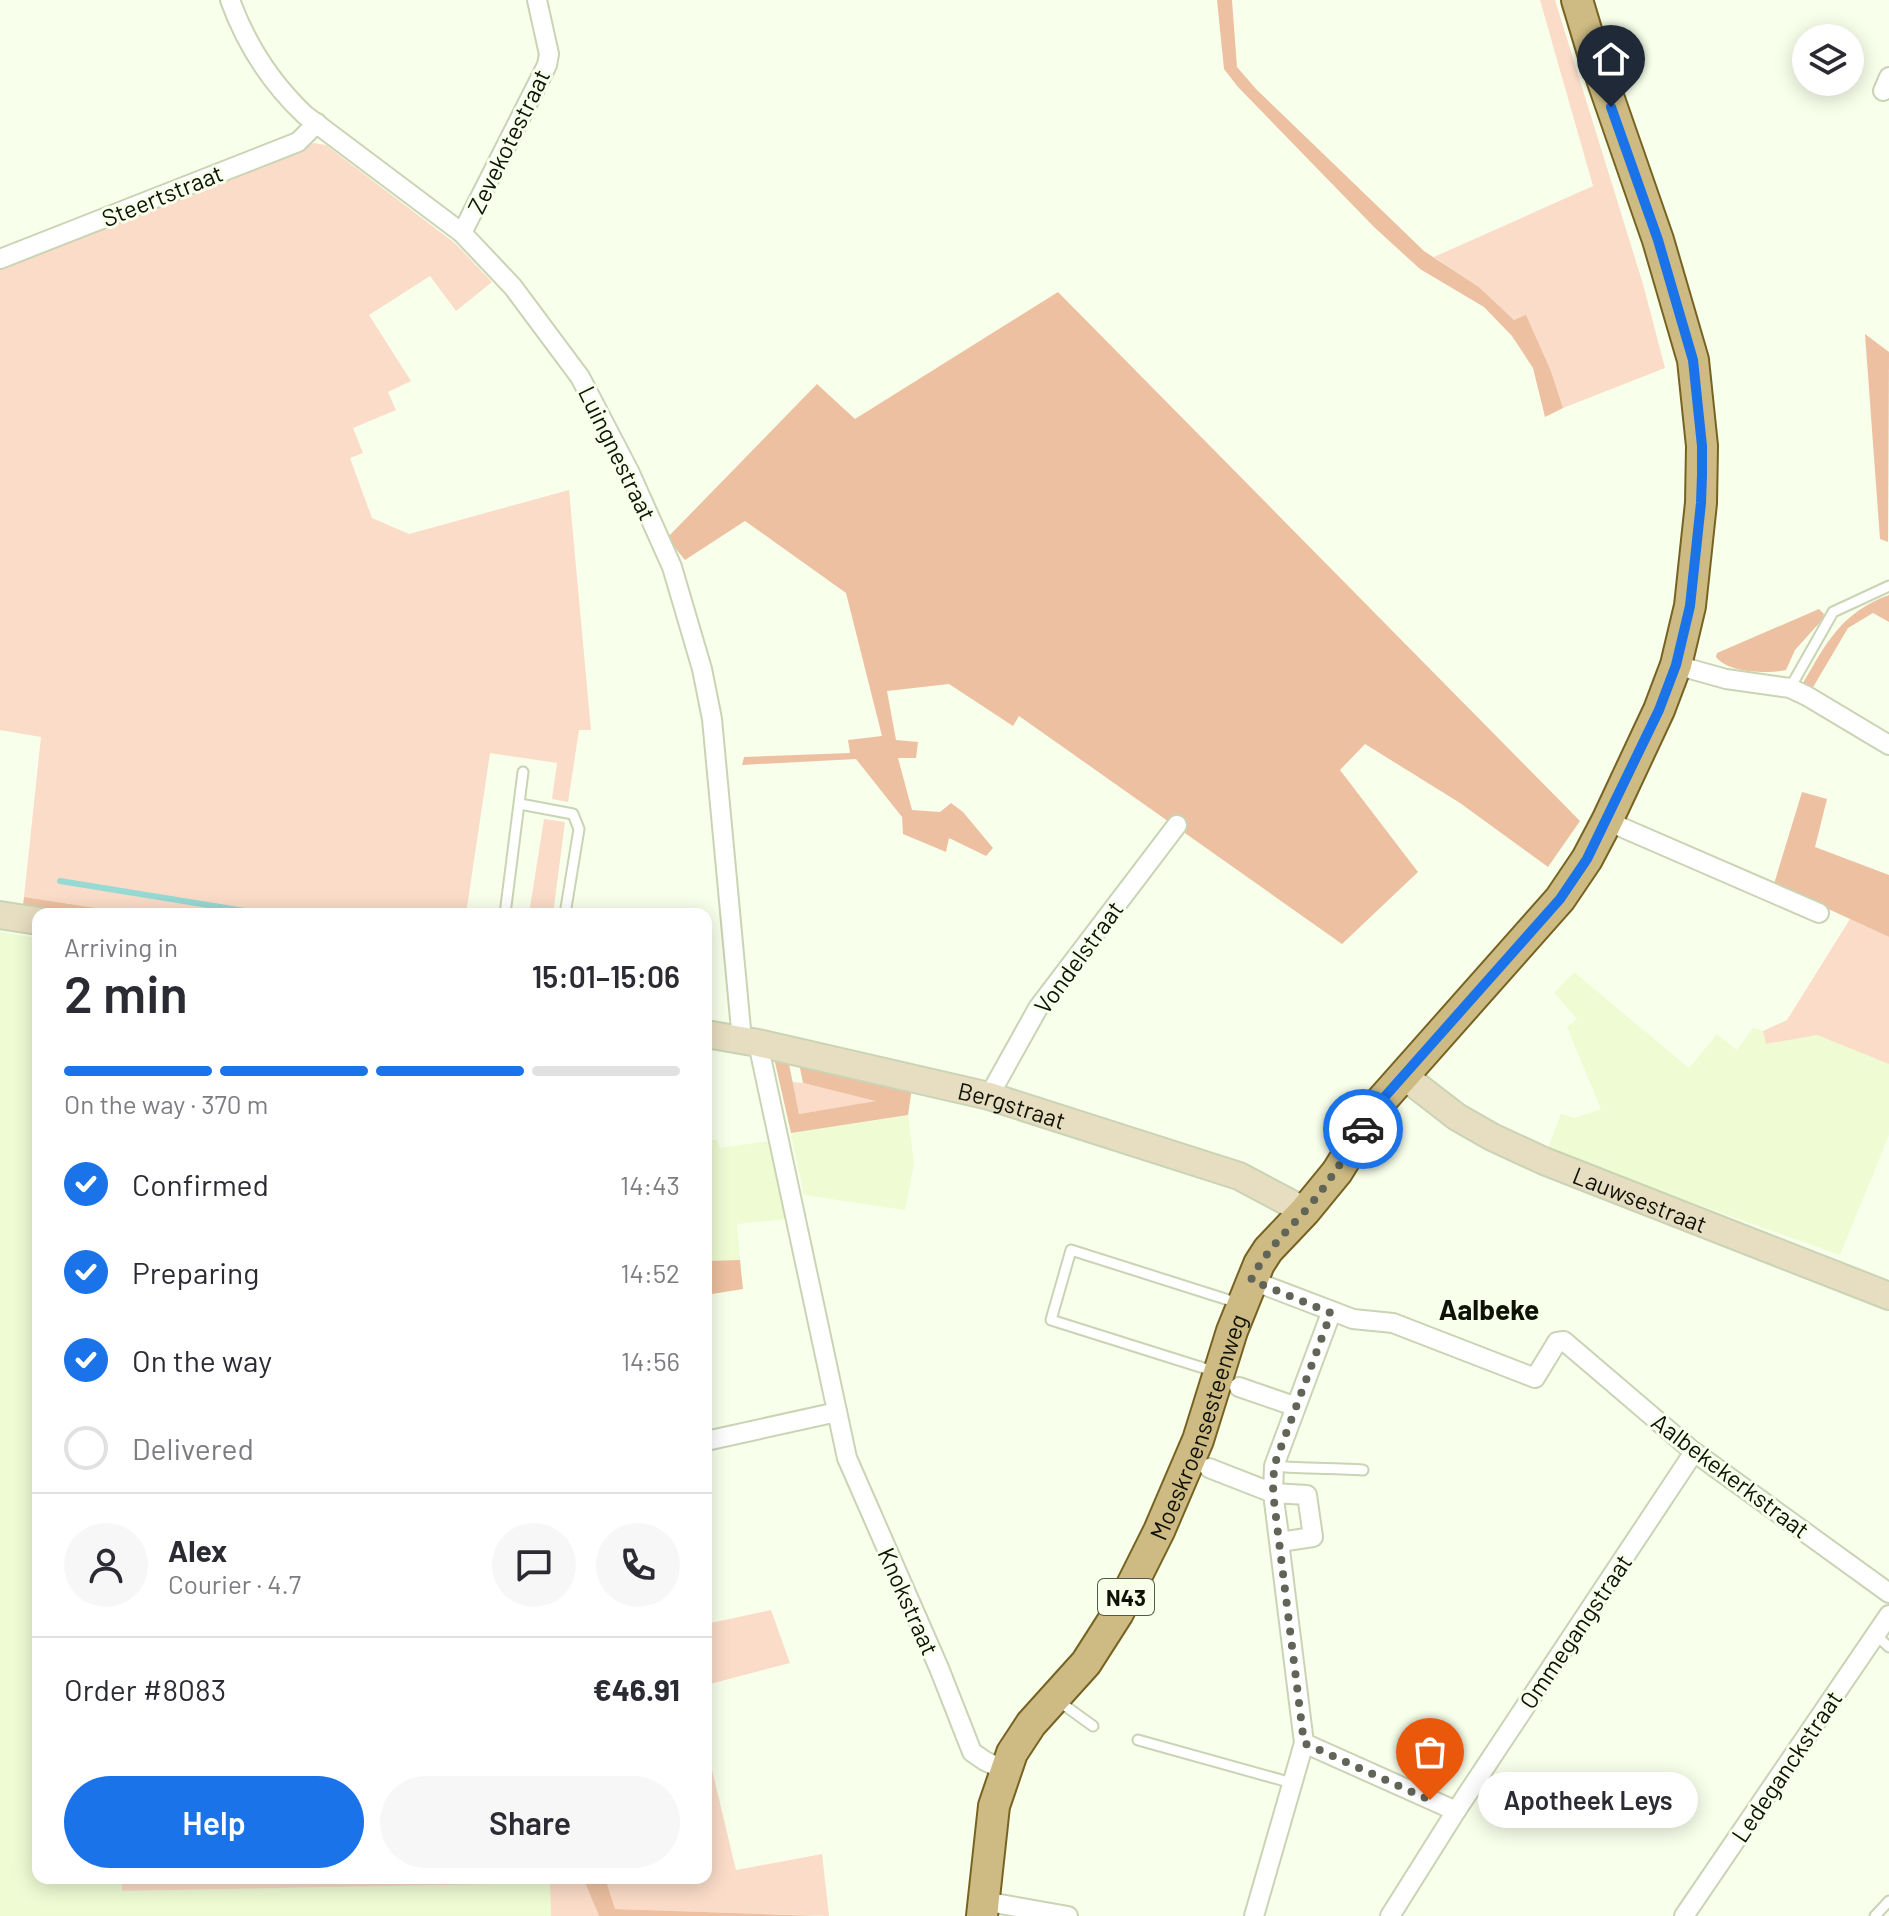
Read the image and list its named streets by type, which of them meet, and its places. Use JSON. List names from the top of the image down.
{
  "streets": {
    "main road": ["Moeskroensesteenweg", "N43"],
    "street": [
      "Zevekotestraat",
      "Steertstraat",
      "Luingnestraat",
      "Vondelstraat",
      "Bergstraat",
      "Lauwsestraat",
      "Aalbekekerkstraat",
      "Knokstraat",
      "Ommegangstraat",
      "Ledeganckstraat"
    ]
  },
  "crossings": [
    ["Zevekotestraat", "Luingnestraat"],
    ["Steertstraat", "Luingnestraat"],
    ["Luingnestraat", "Bergstraat"],
    ["Luingnestraat", "Knokstraat"],
    ["Vondelstraat", "Bergstraat"],
    ["Bergstraat", "Moeskroensesteenweg"],
    ["Bergstraat", "Knokstraat"],
    ["Lauwsestraat", "Moeskroensesteenweg"],
    ["Moeskroensesteenweg", "Knokstraat"],
    ["Aalbekekerkstraat", "Ommegangstraat"]
  ],
  "districts": ["Aalbeke"],
  "places": ["Apotheek Leys"],
  "page": {
    "heading": ["2 min", "Arriving in", "15:01–15:06"],
    "panel": [
      "Alex",
      "Courier · 4.7",
      "Order #8083",
      "€46.91"
    ],
    "bar": "On the way · 370 m",
    "list": [
      ["Confirmed", "14:43"],
      ["Preparing", "14:52"],
      ["On the way", "14:56"],
      "Delivered"
    ],
    "buttons": ["Help", "Share"],
    "bubble": "Apotheek Leys"
  }
}
